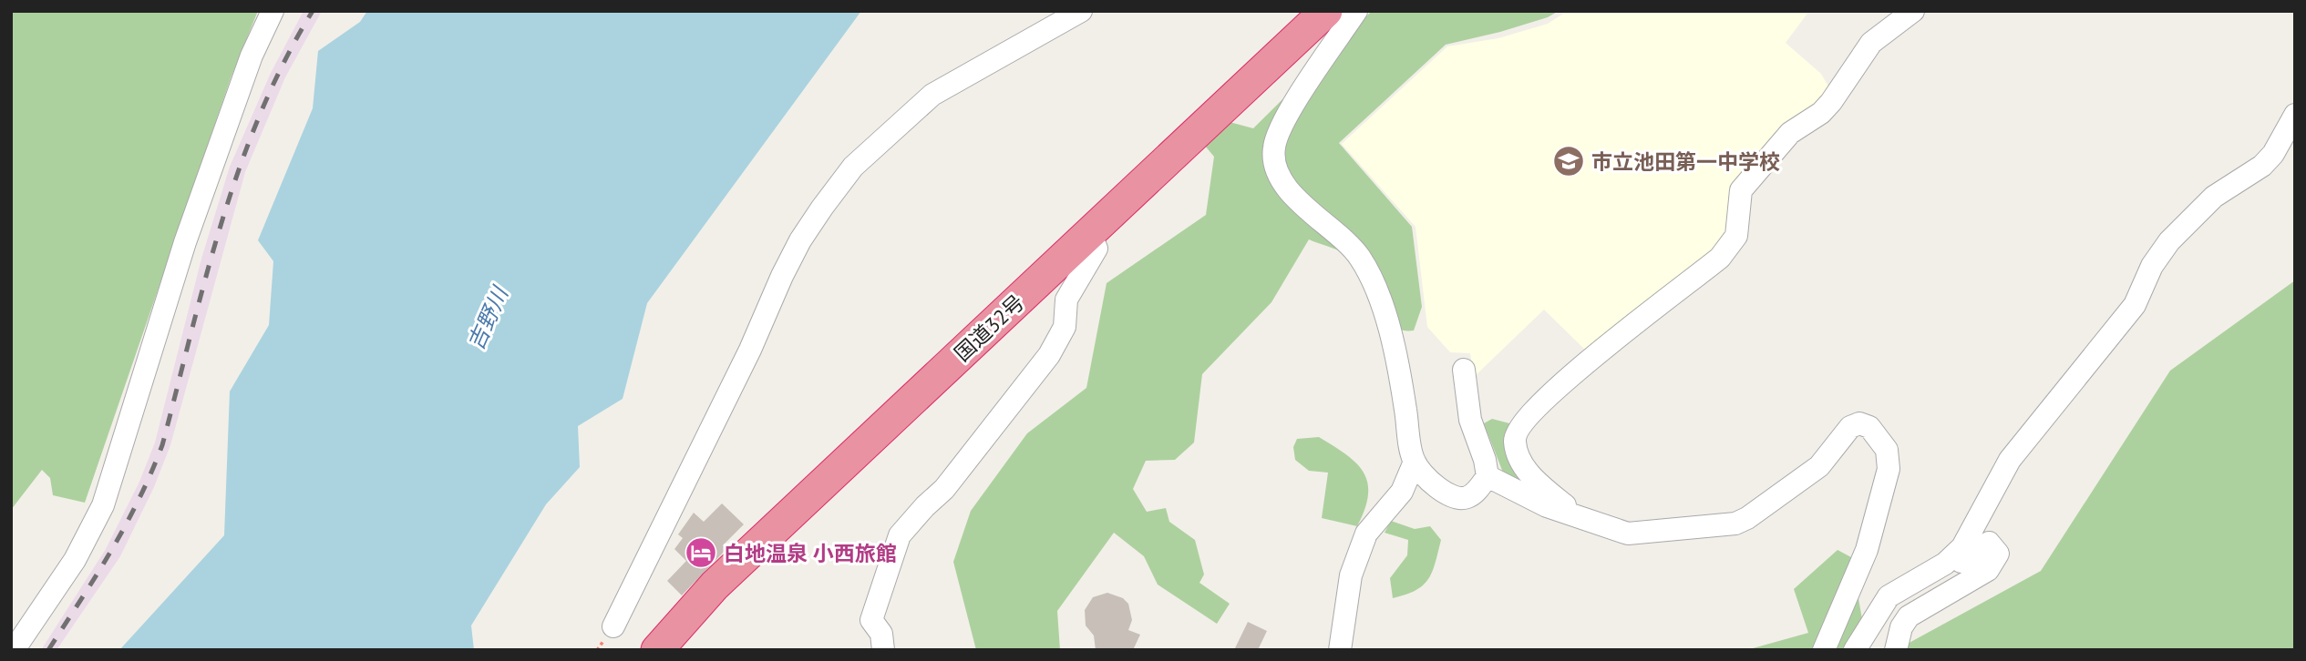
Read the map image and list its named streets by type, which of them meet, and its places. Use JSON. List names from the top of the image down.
{
  "streets": {
    "highway": ["国道32号"]
  },
  "water": ["吉野川"],
  "places": {
    "school or university": ["市立池田第一中学校"],
    "hotel": ["白地温泉 小西旅館"]
  }
}
